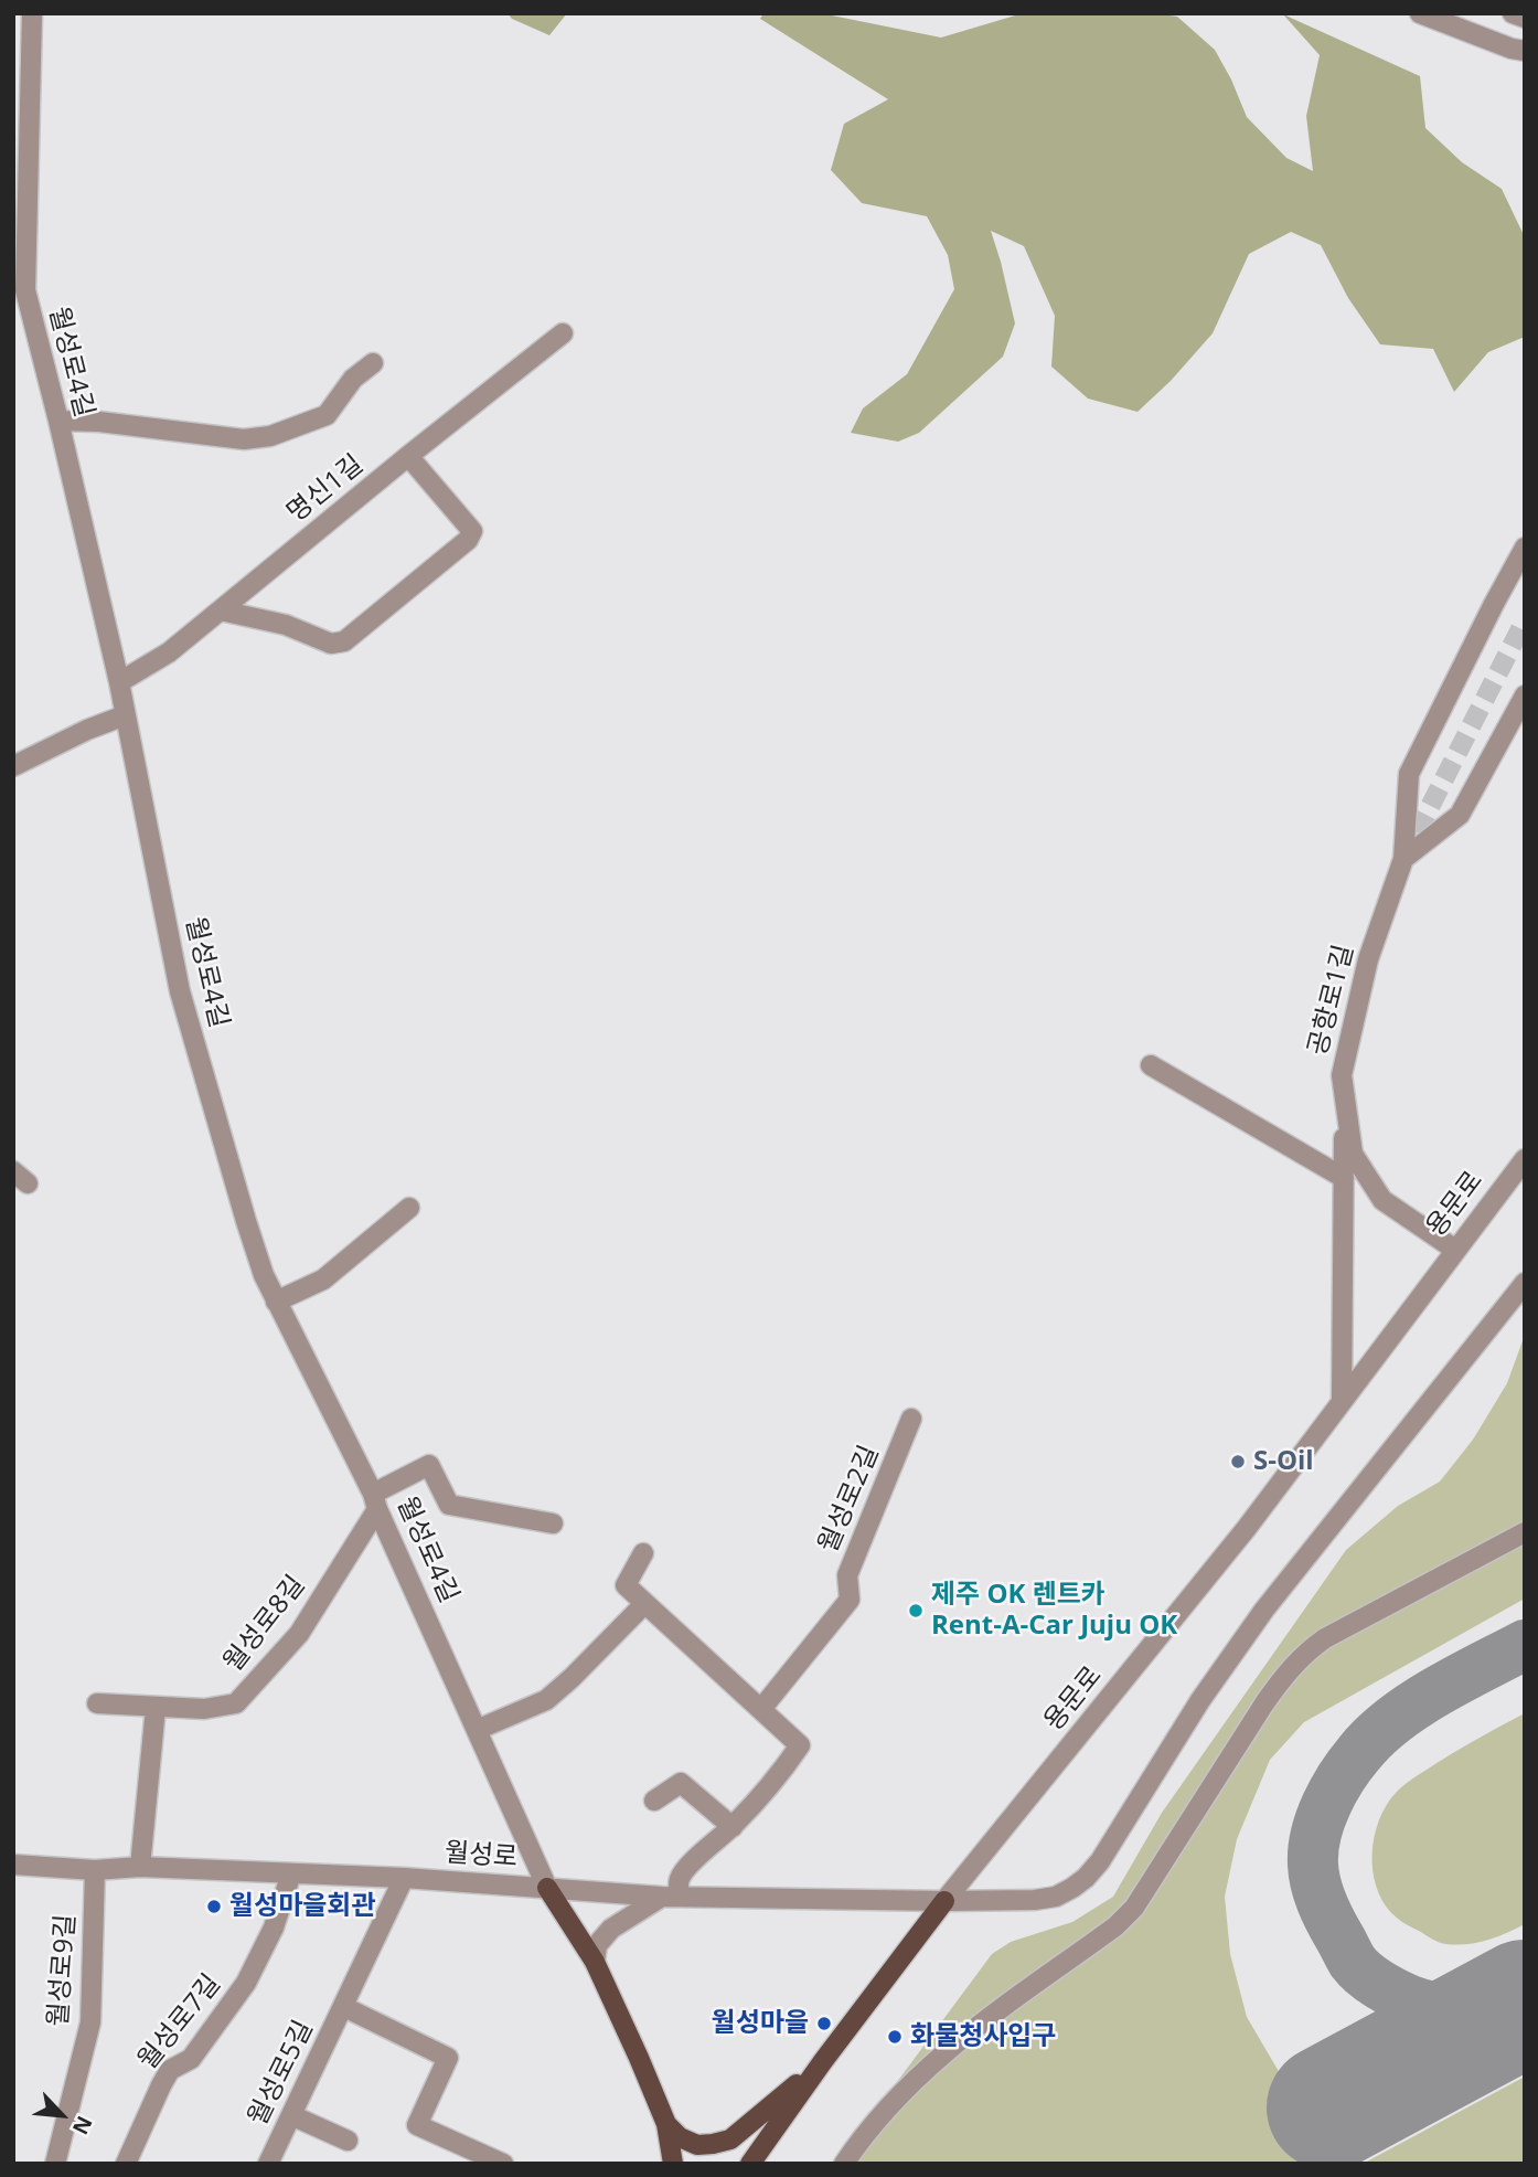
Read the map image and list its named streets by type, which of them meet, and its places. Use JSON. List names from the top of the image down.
{
  "streets": {
    "main road": ["용문로"],
    "street": [
      "월성로4길",
      "명신1길",
      "공항로1길",
      "월성로2길",
      "월성로8길",
      "월성로",
      "월성로9길",
      "월성로7길",
      "월성로5길"
    ]
  },
  "crossings": [
    ["월성로4길", "명신1길"],
    ["월성로4길", "월성로8길"],
    ["월성로4길", "월성로"],
    ["공항로1길", "용문로"],
    ["용문로", "월성로"],
    ["월성로", "월성로9길"],
    ["월성로", "월성로7길"],
    ["월성로", "월성로5길"]
  ],
  "places": [
    "S-Oil",
    "제주 OK 렌트카 Rent-A-Car Juju OK",
    "월성마을회관",
    "월성마을",
    "화물청사입구"
  ],
  "north": "bottom right"
}
